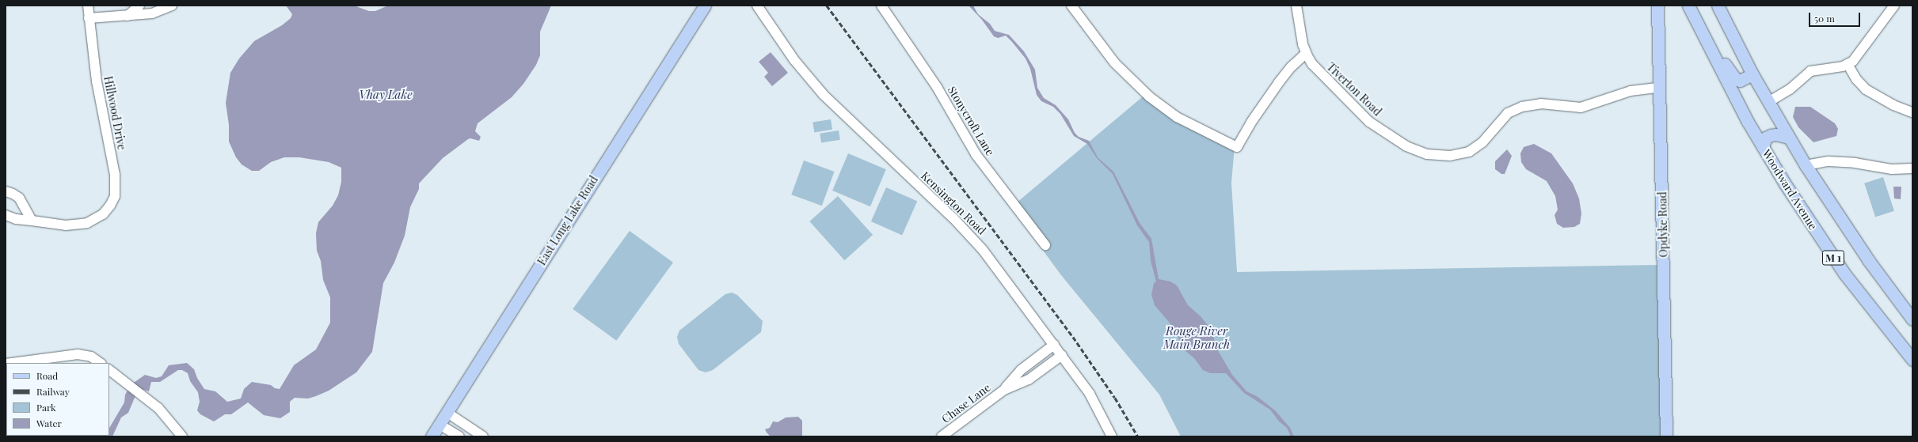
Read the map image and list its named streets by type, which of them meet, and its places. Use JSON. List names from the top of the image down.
{
  "streets": {
    "main road": [
      "Woodward Avenue",
      "East Long Lake Road",
      "Opdyke Road",
      "M 1"
    ],
    "street": [
      "Tiverton Road",
      "Hillwood Drive",
      "Stonycroft Lane",
      "Kensington Road",
      "Chase Lane"
    ]
  },
  "crossings": [
    ["Tiverton Road", "Opdyke Road"],
    ["Kensington Road", "Chase Lane"]
  ],
  "water": ["Vhay Lake", "Rouge River Main Branch"],
  "legend": [
    "Road",
    "Railway",
    "Park",
    "Water"
  ],
  "scale_bar": "50 m"
}
